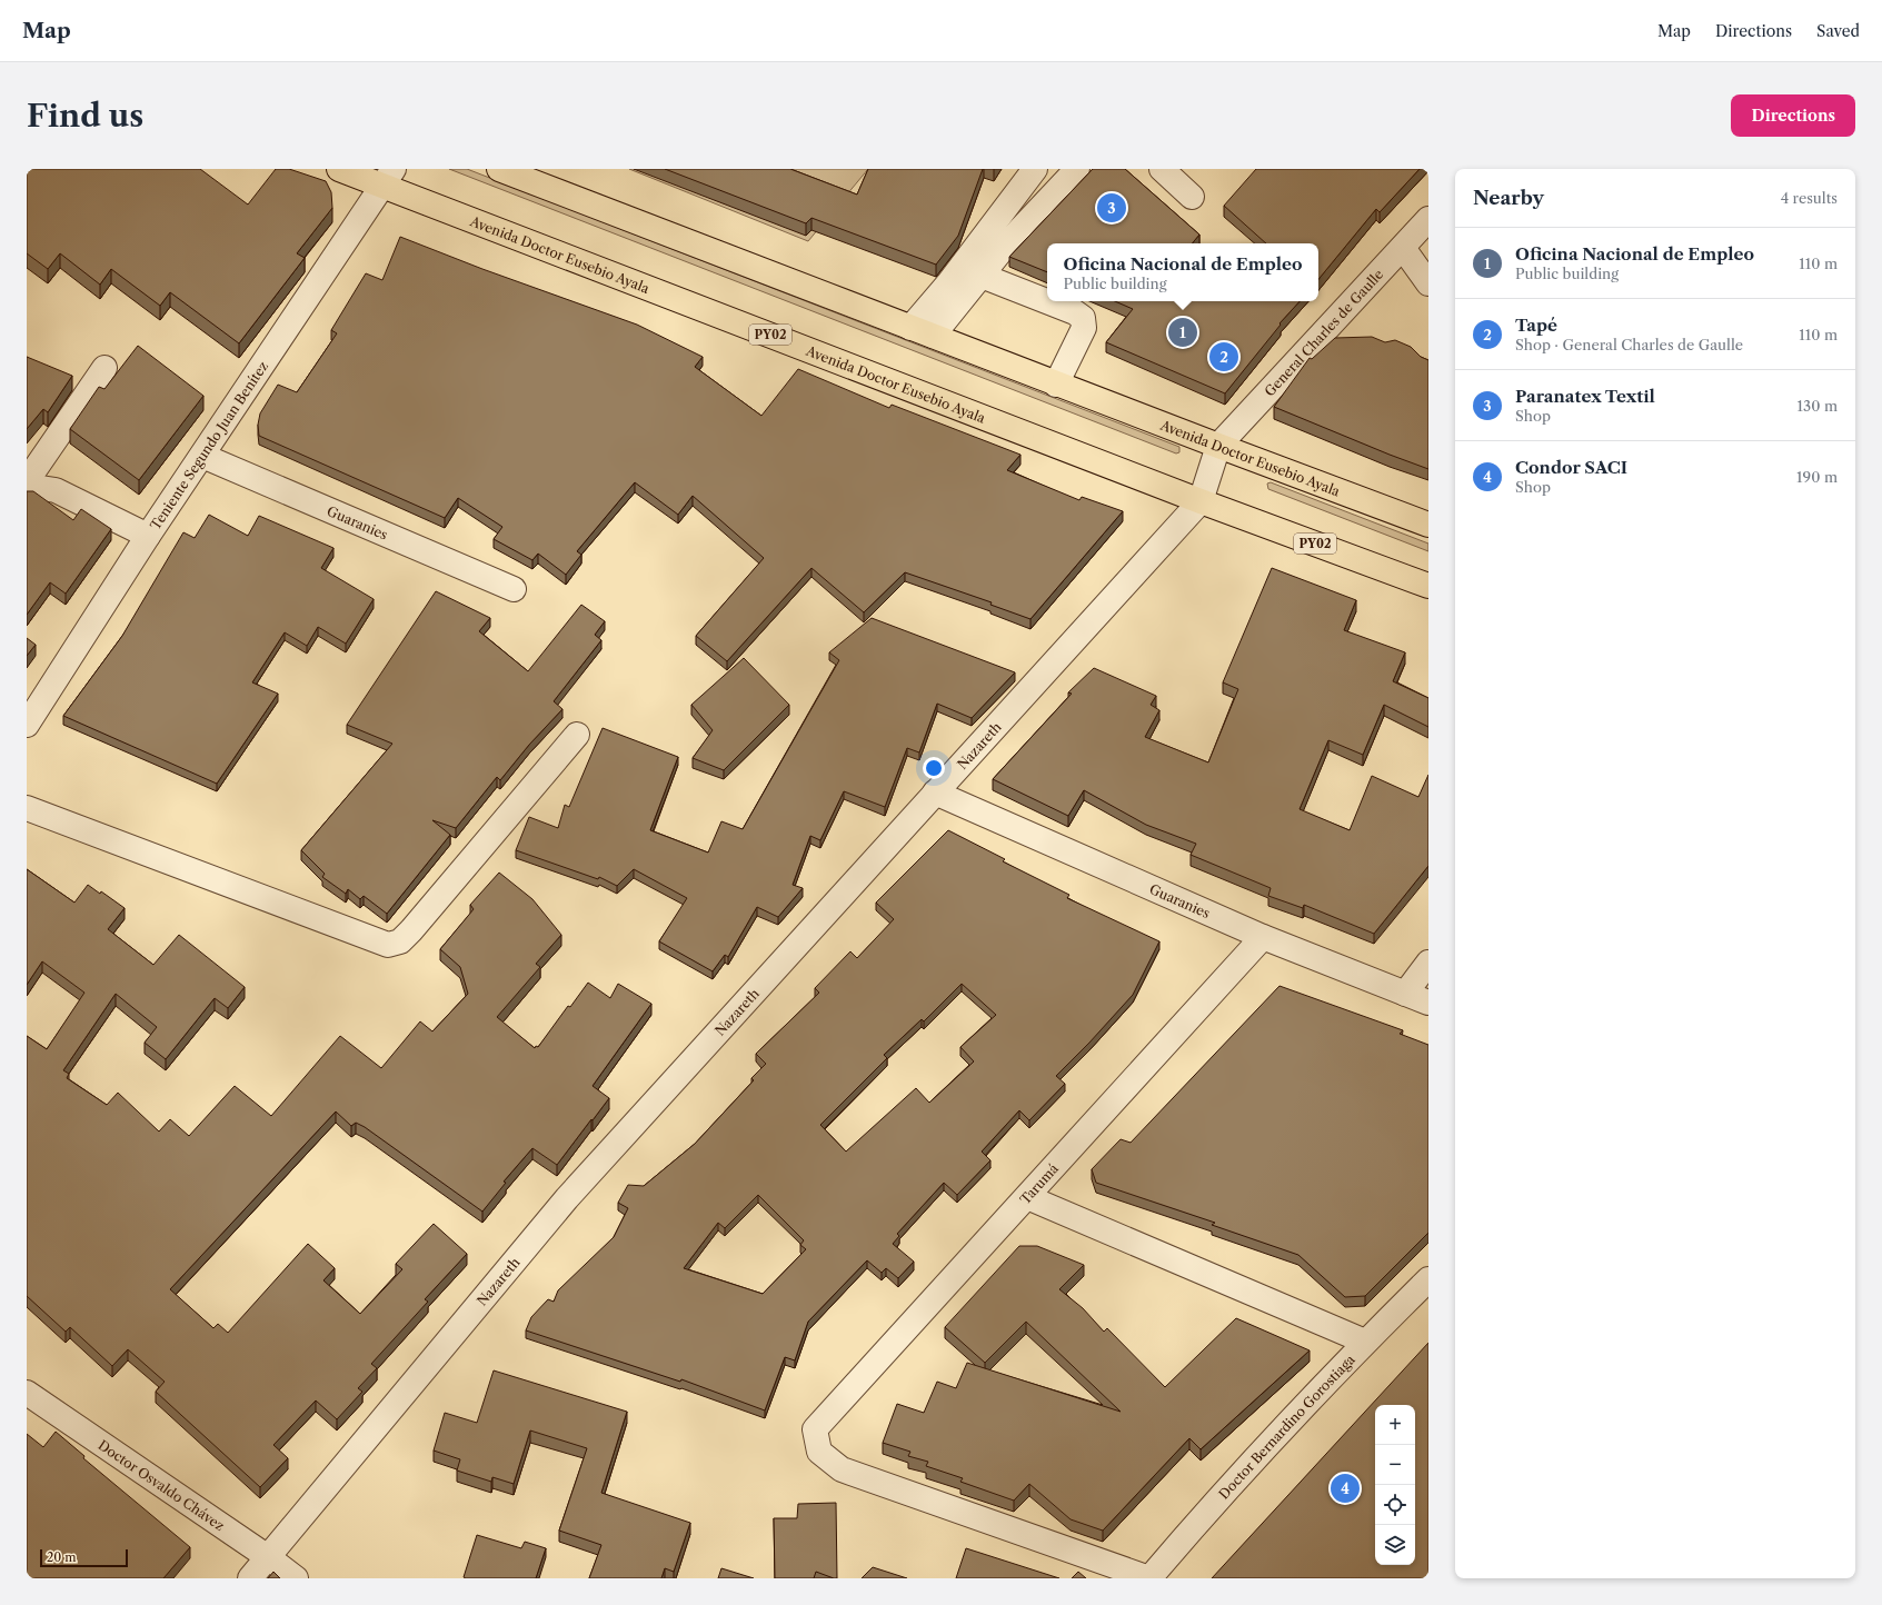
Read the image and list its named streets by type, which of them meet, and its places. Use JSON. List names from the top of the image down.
{
  "streets": {
    "highway": ["Avenida Doctor Eusebio Ayala", "PY02"],
    "street": [
      "General Charles de Gaulle",
      "Teniente Segundo Juan Benítez",
      "Guaranies",
      "Nazareth",
      "Tarumá",
      "Doctor Bernardino Gorostiaga",
      "Doctor Osvaldo Chávez"
    ]
  },
  "crossings": [
    ["Avenida Doctor Eusebio Ayala", "General Charles de Gaulle"],
    ["Avenida Doctor Eusebio Ayala", "Teniente Segundo Juan Benítez"],
    ["Avenida Doctor Eusebio Ayala", "Nazareth"],
    ["General Charles de Gaulle", "Nazareth"],
    ["Teniente Segundo Juan Benítez", "Guaranies"],
    ["Guaranies", "Nazareth"],
    ["Guaranies", "Tarumá"],
    ["Nazareth", "Doctor Osvaldo Chávez"],
    ["Tarumá", "Doctor Bernardino Gorostiaga"]
  ],
  "scale_bar": "20 m",
  "page": {
    "header": "Map",
    "nav": ["Map", "Directions", "Saved"],
    "buttons": "Directions",
    "title": "Find us",
    "heading": ["Nearby", "4 results"],
    "pins": [
      "3",
      "1",
      "2",
      "4"
    ],
    "list": [
      {
        "mark": "1",
        "name": "Oficina Nacional de Empleo",
        "note": "Public building",
        "value": "110 m"
      },
      {
        "mark": "2",
        "name": "Tapé",
        "note": "Shop · General Charles de Gaulle",
        "value": "110 m"
      },
      {
        "mark": "3",
        "name": "Paranatex Textil",
        "note": "Shop",
        "value": "130 m"
      },
      {
        "mark": "4",
        "name": "Condor SACI",
        "note": "Shop",
        "value": "190 m"
      }
    ],
    "popup": ["Oficina Nacional de Empleo", "Public building"],
    "map_buttons": ["+", "−"],
    "scale": "20 m"
  }
}
